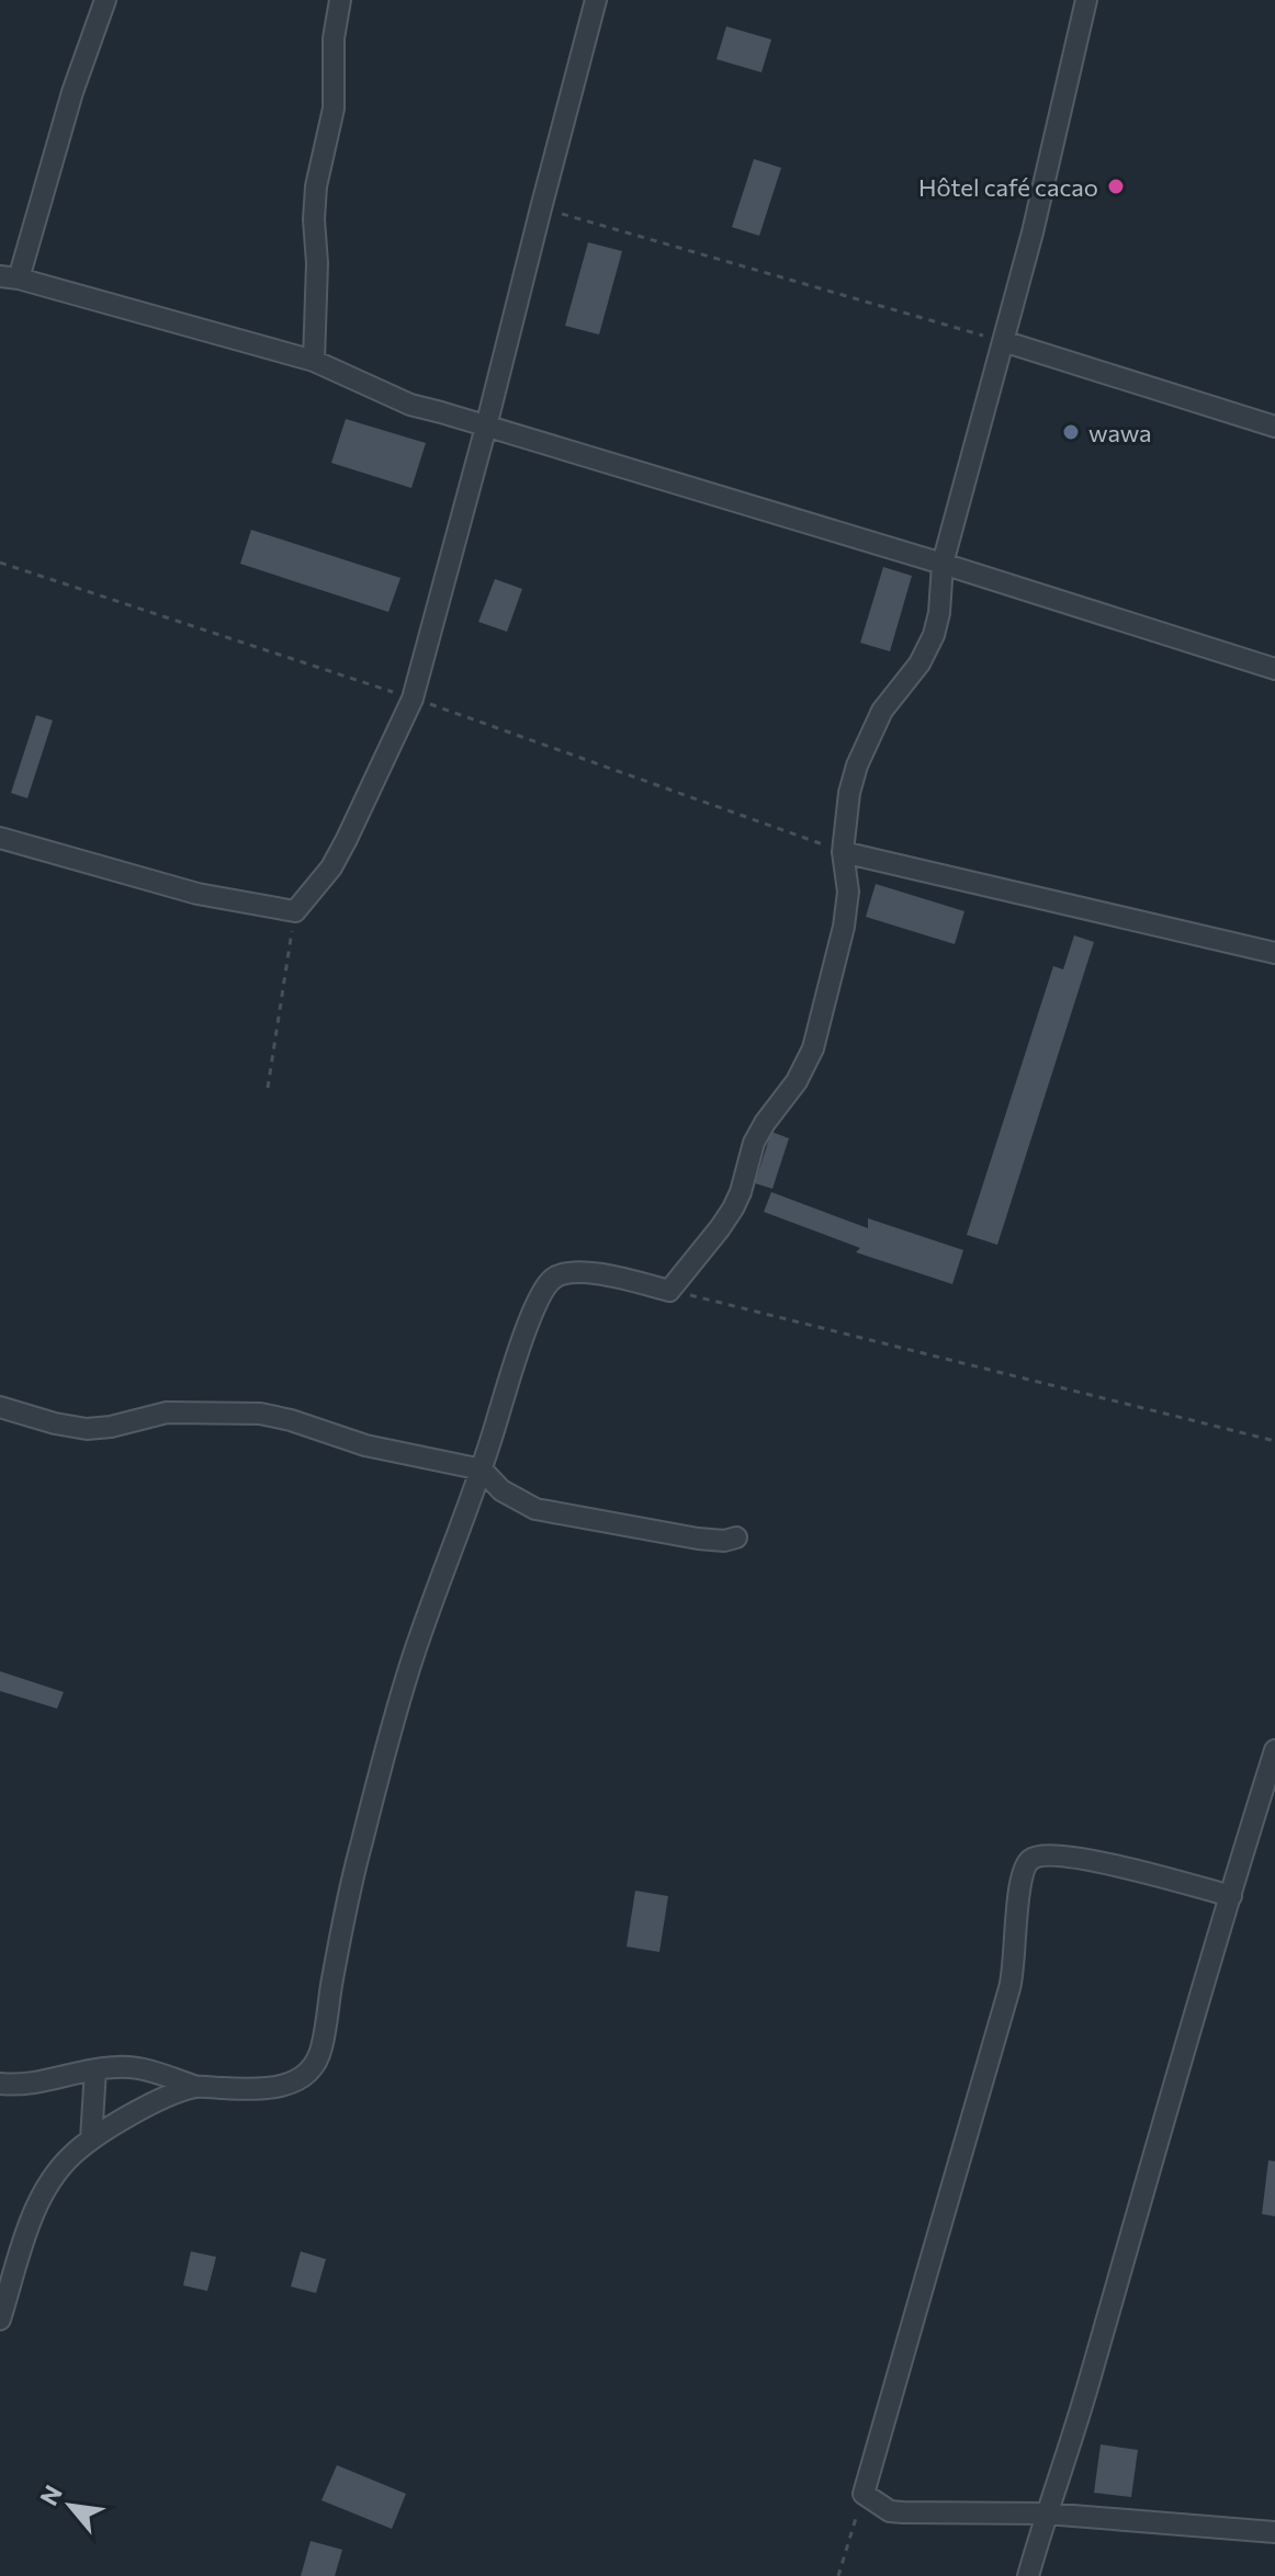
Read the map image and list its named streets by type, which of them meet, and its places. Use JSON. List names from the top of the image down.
{
  "places": ["Hôtel café cacao", "wawa"],
  "north": "top left"
}
